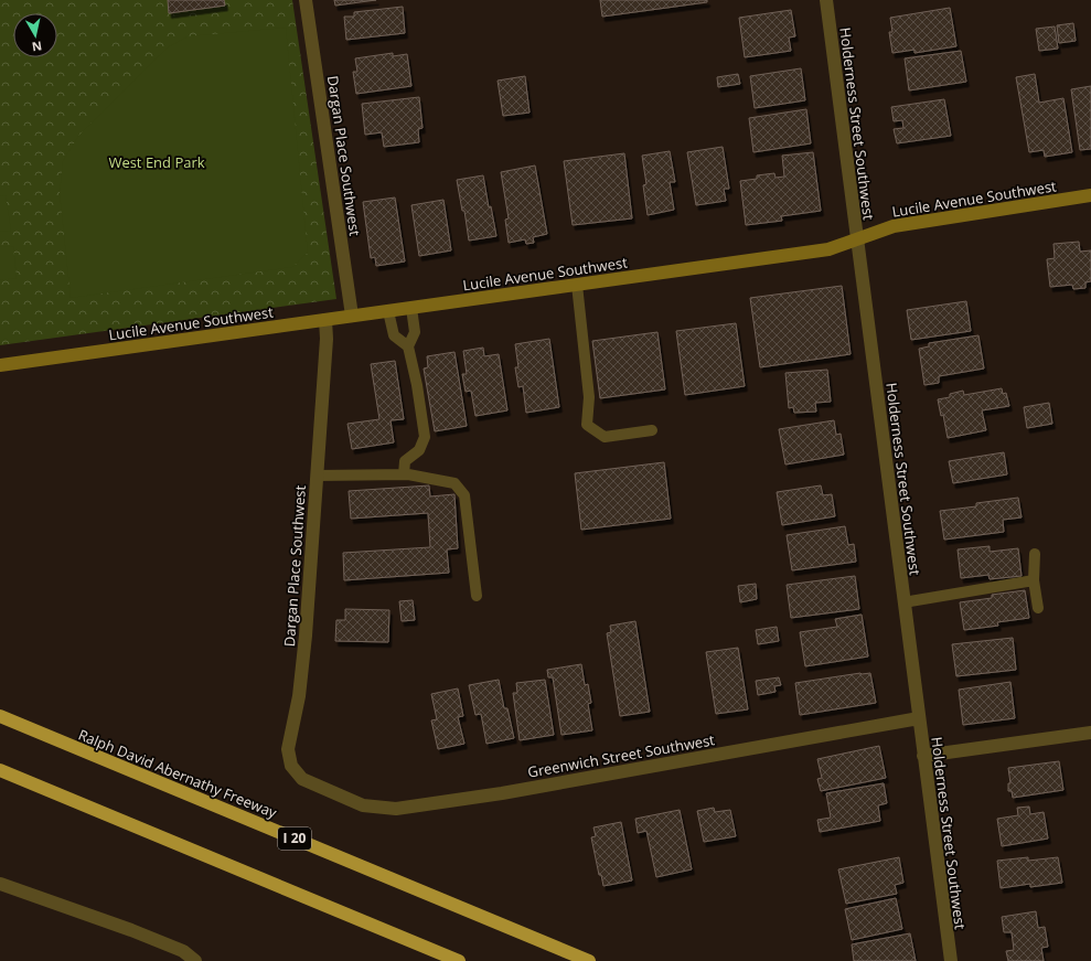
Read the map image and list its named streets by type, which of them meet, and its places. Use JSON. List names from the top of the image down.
{
  "streets": {
    "highway": ["Ralph David Abernathy Freeway", "I 20"],
    "street": [
      "Holderness Street Southwest",
      "Dargan Place Southwest",
      "Lucile Avenue Southwest",
      "Greenwich Street Southwest"
    ]
  },
  "crossings": [
    ["Holderness Street Southwest", "Lucile Avenue Southwest"],
    ["Holderness Street Southwest", "Greenwich Street Southwest"],
    ["Dargan Place Southwest", "Lucile Avenue Southwest"],
    ["Dargan Place Southwest", "Greenwich Street Southwest"]
  ],
  "parks": ["West End Park"],
  "north": "bottom"
}
